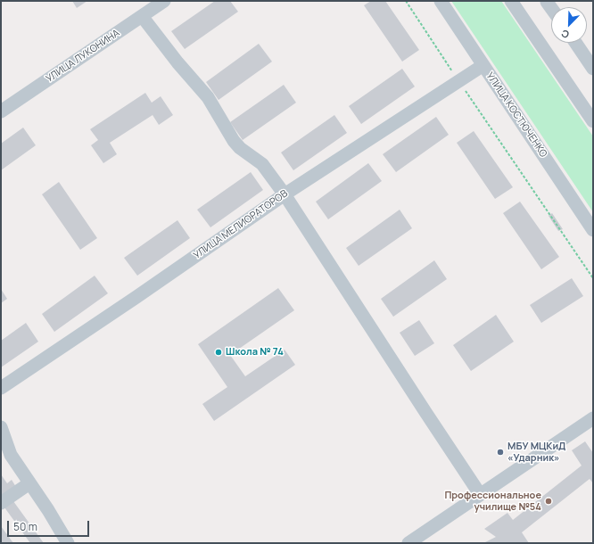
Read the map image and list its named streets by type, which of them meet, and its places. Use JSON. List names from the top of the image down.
{
  "streets": {
    "street": ["УЛИЦА ЛУКОНИНА", "УЛИЦА КОСТЮЧЕНКО", "УЛИЦА МЕЛИОРАТОРОВ"]
  },
  "crossings": [
    ["УЛИЦА КОСТЮЧЕНКО", "УЛИЦА МЕЛИОРАТОРОВ"]
  ],
  "places": ["Школа № 74", "МБУ МЦКиД «Ударник»", "Профессиональное училище №54"],
  "scale_bar": "50 m",
  "north": "bottom left"
}
